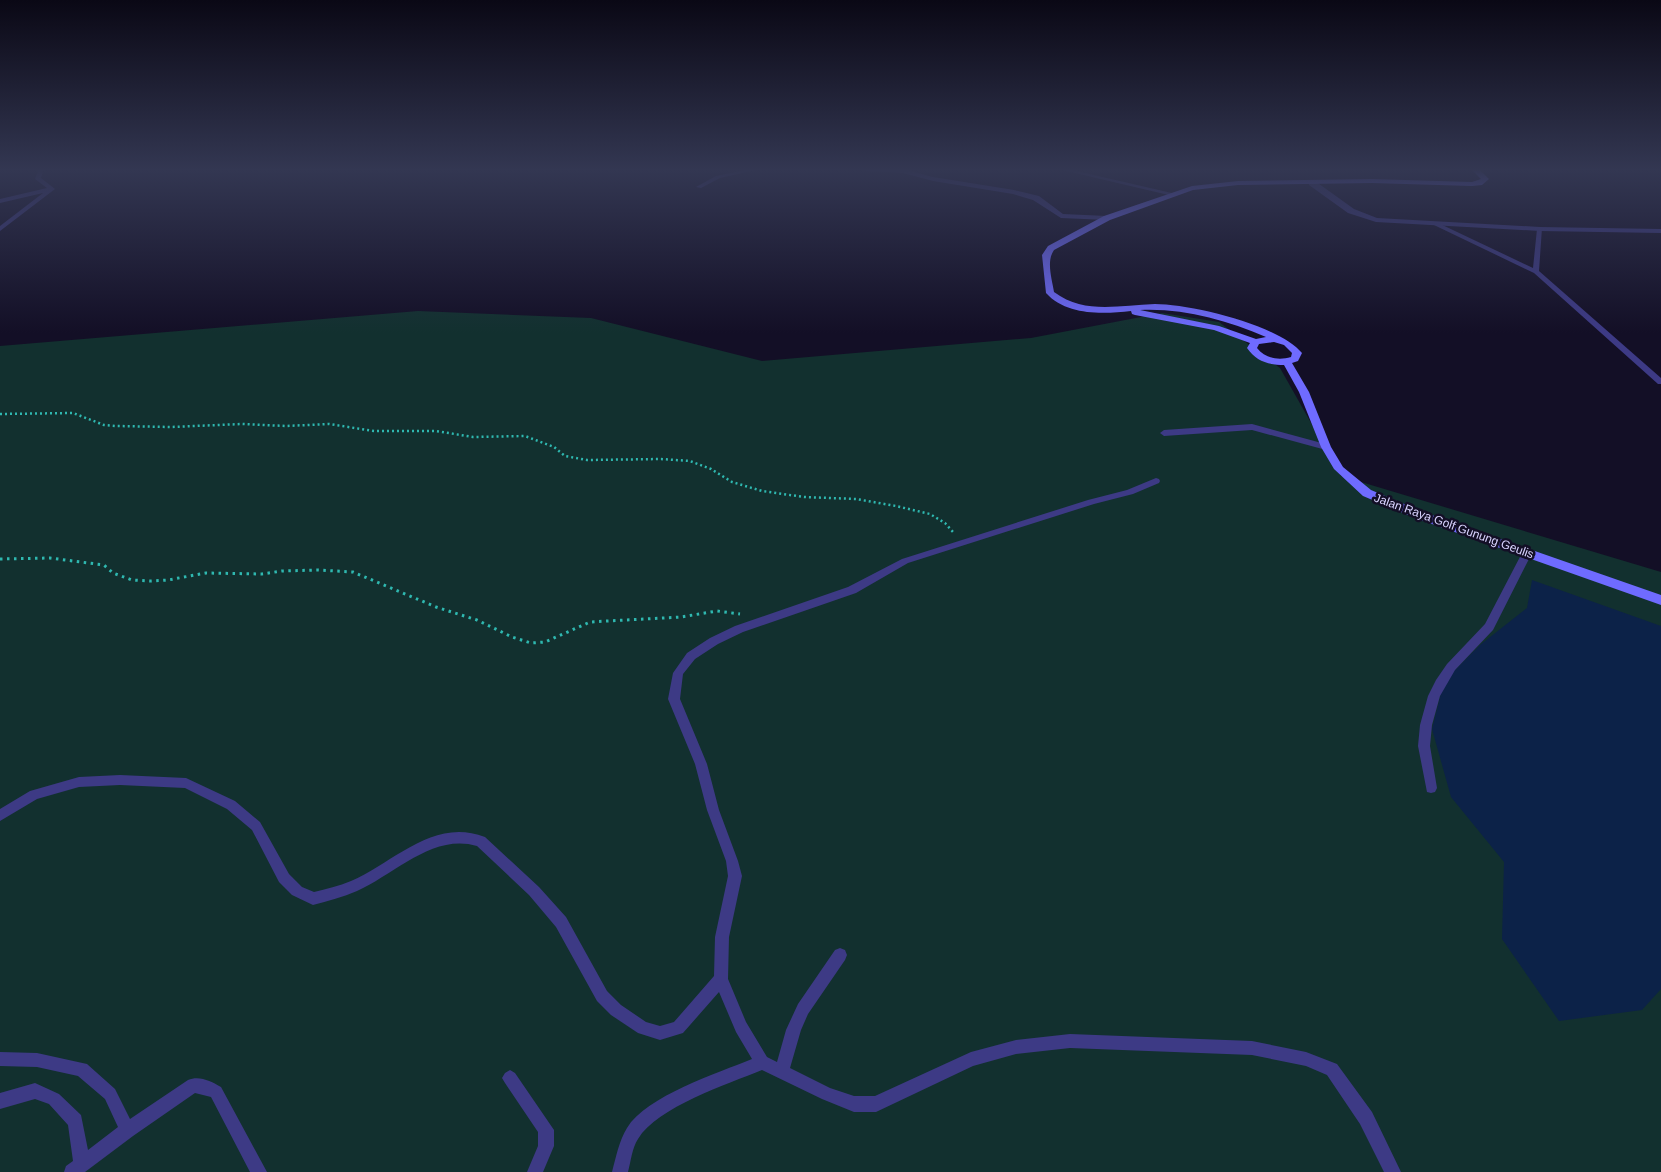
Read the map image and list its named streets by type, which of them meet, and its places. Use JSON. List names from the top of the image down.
{
  "streets": {
    "main road": ["Jalan Raya Golf Gunung Geulis"]
  }
}
